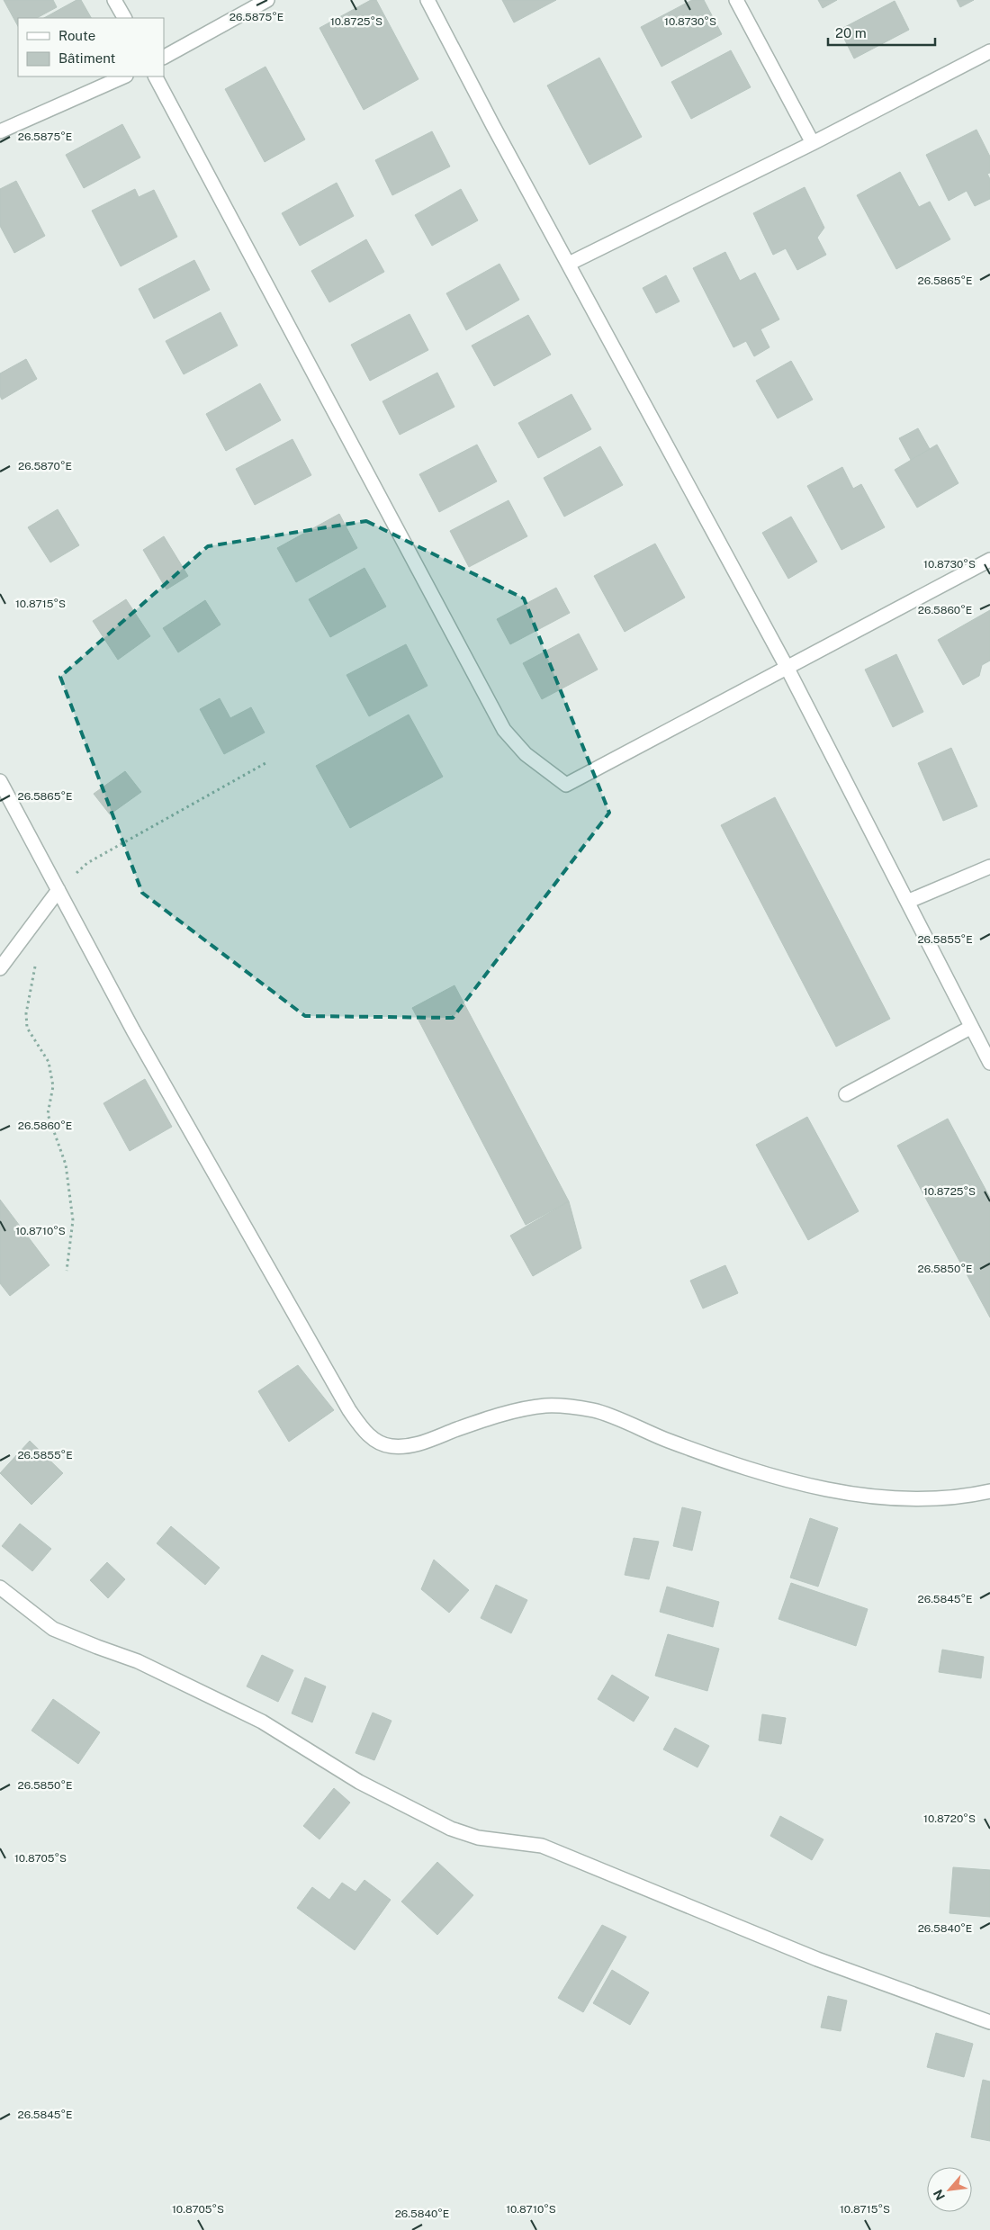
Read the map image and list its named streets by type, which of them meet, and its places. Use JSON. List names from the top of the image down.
{
  "legend": ["Route", "Bâtiment"],
  "scale_bar": "20 m",
  "north": "bottom left",
  "coordinates": [
    "26.5875°E",
    "10.8725°S",
    "10.8730°S",
    "26.5865°E",
    "26.5870°E",
    "10.8715°S",
    "26.5860°E",
    "26.5855°E",
    "10.8710°S",
    "26.5850°E",
    "26.5845°E",
    "10.8720°S",
    "10.8705°S",
    "26.5840°E"
  ]
}
